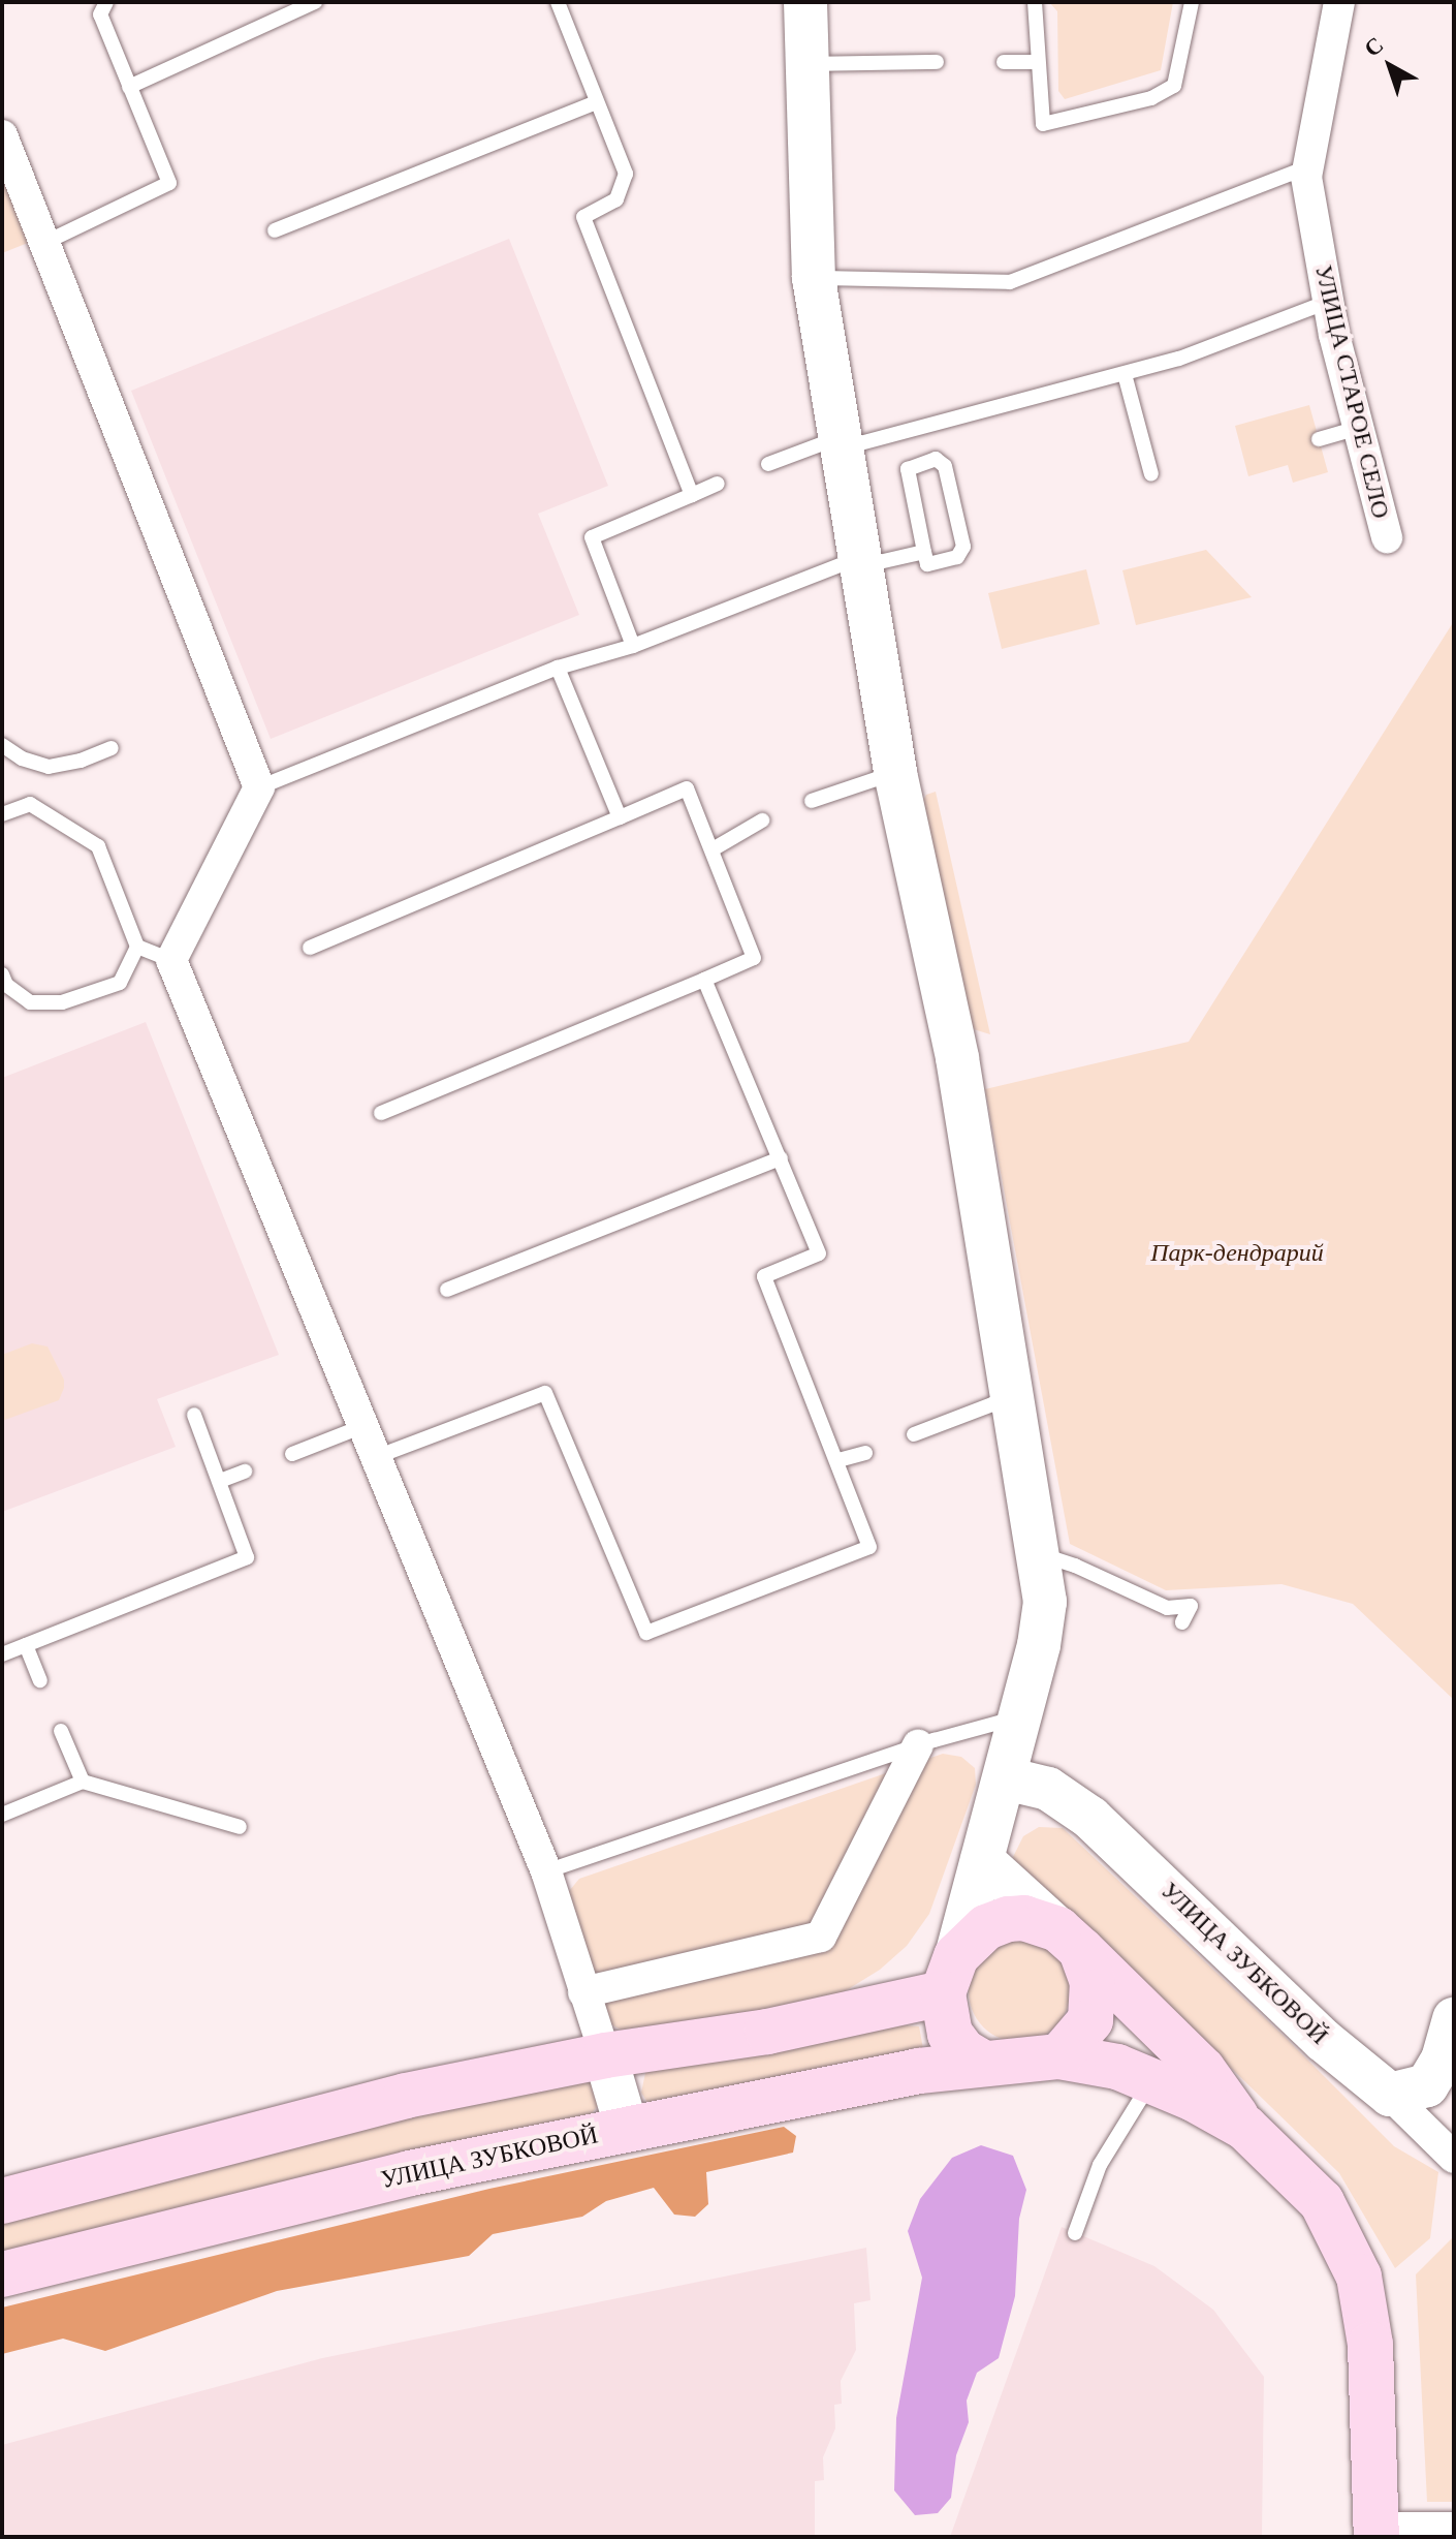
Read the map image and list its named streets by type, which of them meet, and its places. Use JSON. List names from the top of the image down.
{
  "streets": {
    "main road": ["УЛИЦА ЗУБКОВОЙ"],
    "street": ["УЛИЦА СТАРОЕ СЕЛО"]
  },
  "parks": ["Парк-дендрарий"],
  "north": "top left"
}
